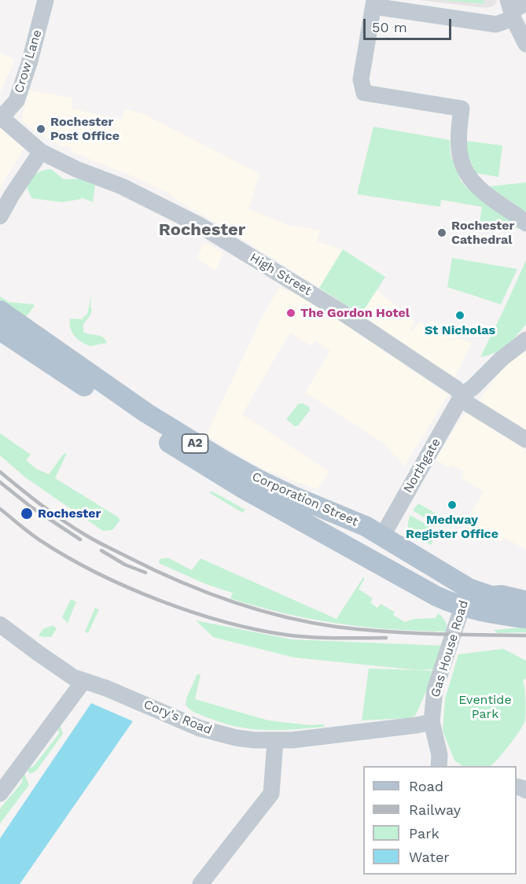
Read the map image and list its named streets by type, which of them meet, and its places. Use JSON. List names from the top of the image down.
{
  "streets": {
    "main road": ["A2", "Corporation Street"],
    "street": [
      "Crow Lane",
      "High Street",
      "Northgate",
      "Gas House Road",
      "Cory's Road"
    ]
  },
  "crossings": [
    ["Crow Lane", "High Street"],
    ["High Street", "Northgate"],
    ["A2", "Corporation Street"],
    ["Northgate", "Corporation Street"],
    ["Corporation Street", "Gas House Road"],
    ["Gas House Road", "Cory's Road"]
  ],
  "districts": ["Rochester"],
  "parks": ["Eventide Park"],
  "places": [
    "Rochester Post Office",
    "Rochester Cathedral",
    "The Gordon Hotel",
    "St Nicholas",
    "Medway Register Office",
    "Rochester"
  ],
  "legend": [
    "Road",
    "Railway",
    "Park",
    "Water"
  ],
  "scale_bar": "50 m"
}
